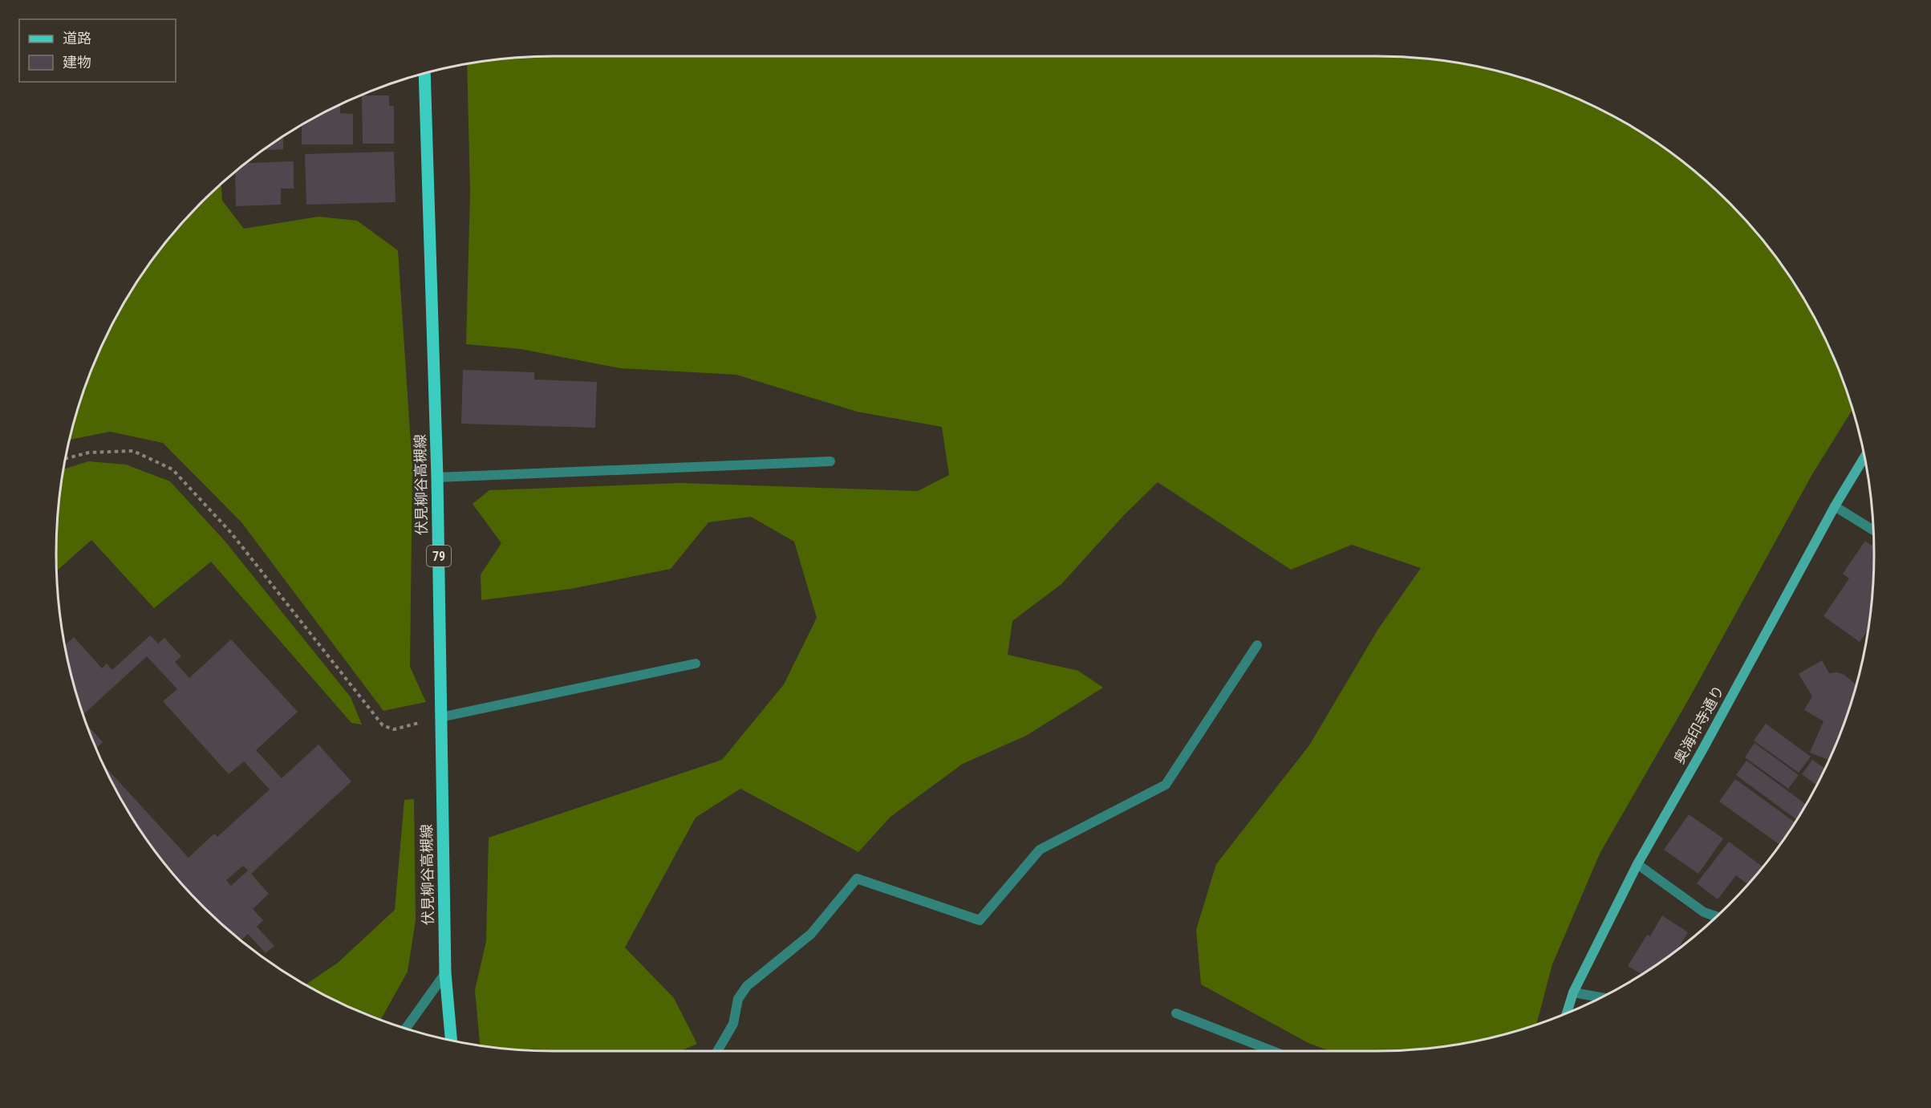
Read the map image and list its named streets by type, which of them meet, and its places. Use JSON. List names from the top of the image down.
{
  "streets": {
    "main road": ["伏見柳谷高槻線", "79"],
    "street": ["奥海印寺通り"]
  },
  "legend": ["道路", "建物"]
}
